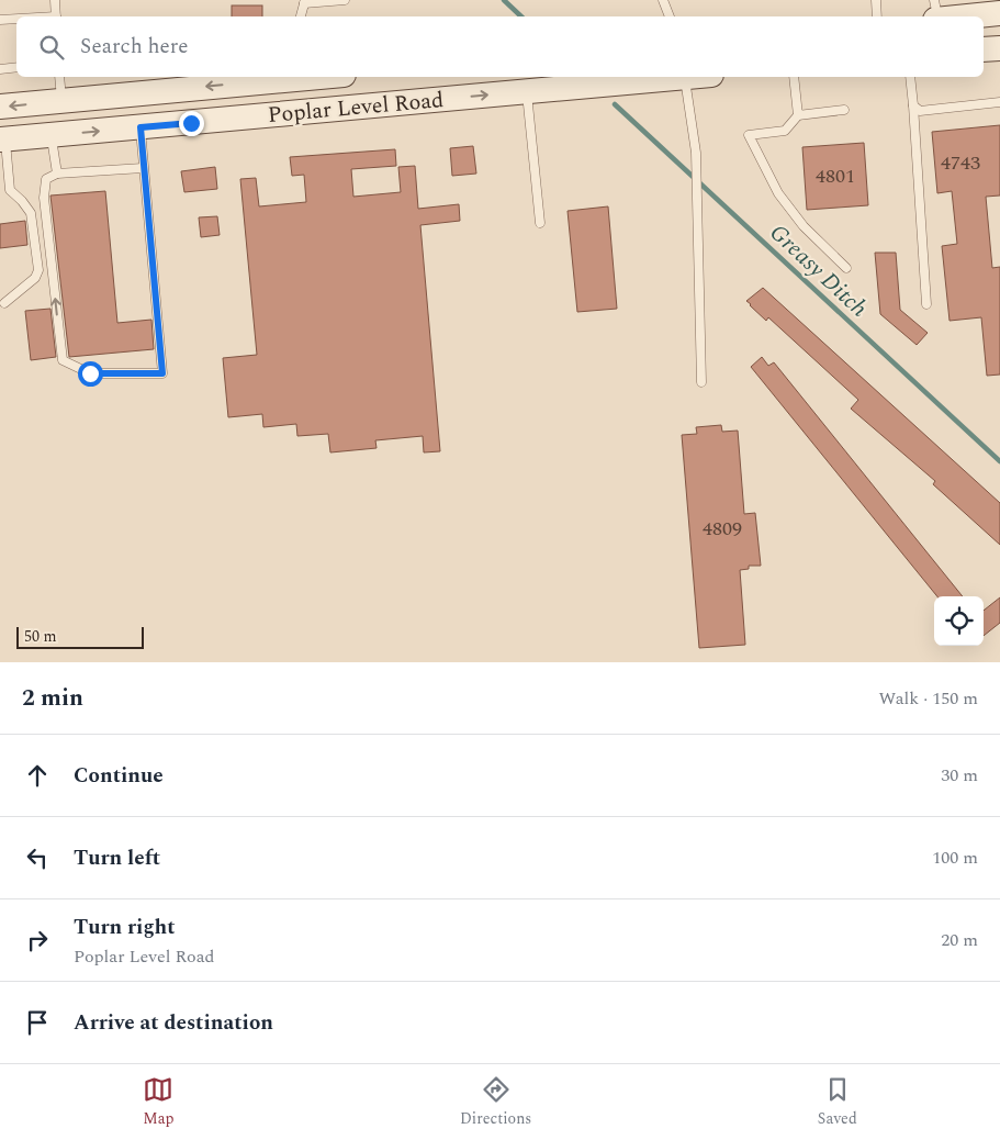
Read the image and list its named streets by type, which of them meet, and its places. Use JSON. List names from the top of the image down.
{
  "streets": {
    "main road": ["Poplar Level Road"]
  },
  "water": ["Greasy Ditch"],
  "house_numbers": ["4743", "4801", "4809"],
  "scale_bar": "50 m",
  "page": {
    "search": "Search here",
    "scale": "50 m",
    "heading": ["2 min", "Walk · 150 m"],
    "list": [
      ["Continue", "30 m"],
      ["Turn left", "100 m"],
      ["Turn right", "Poplar Level Road", "20 m"],
      "Arrive at destination"
    ],
    "nav": ["Map", "Directions", "Saved"]
  }
}
